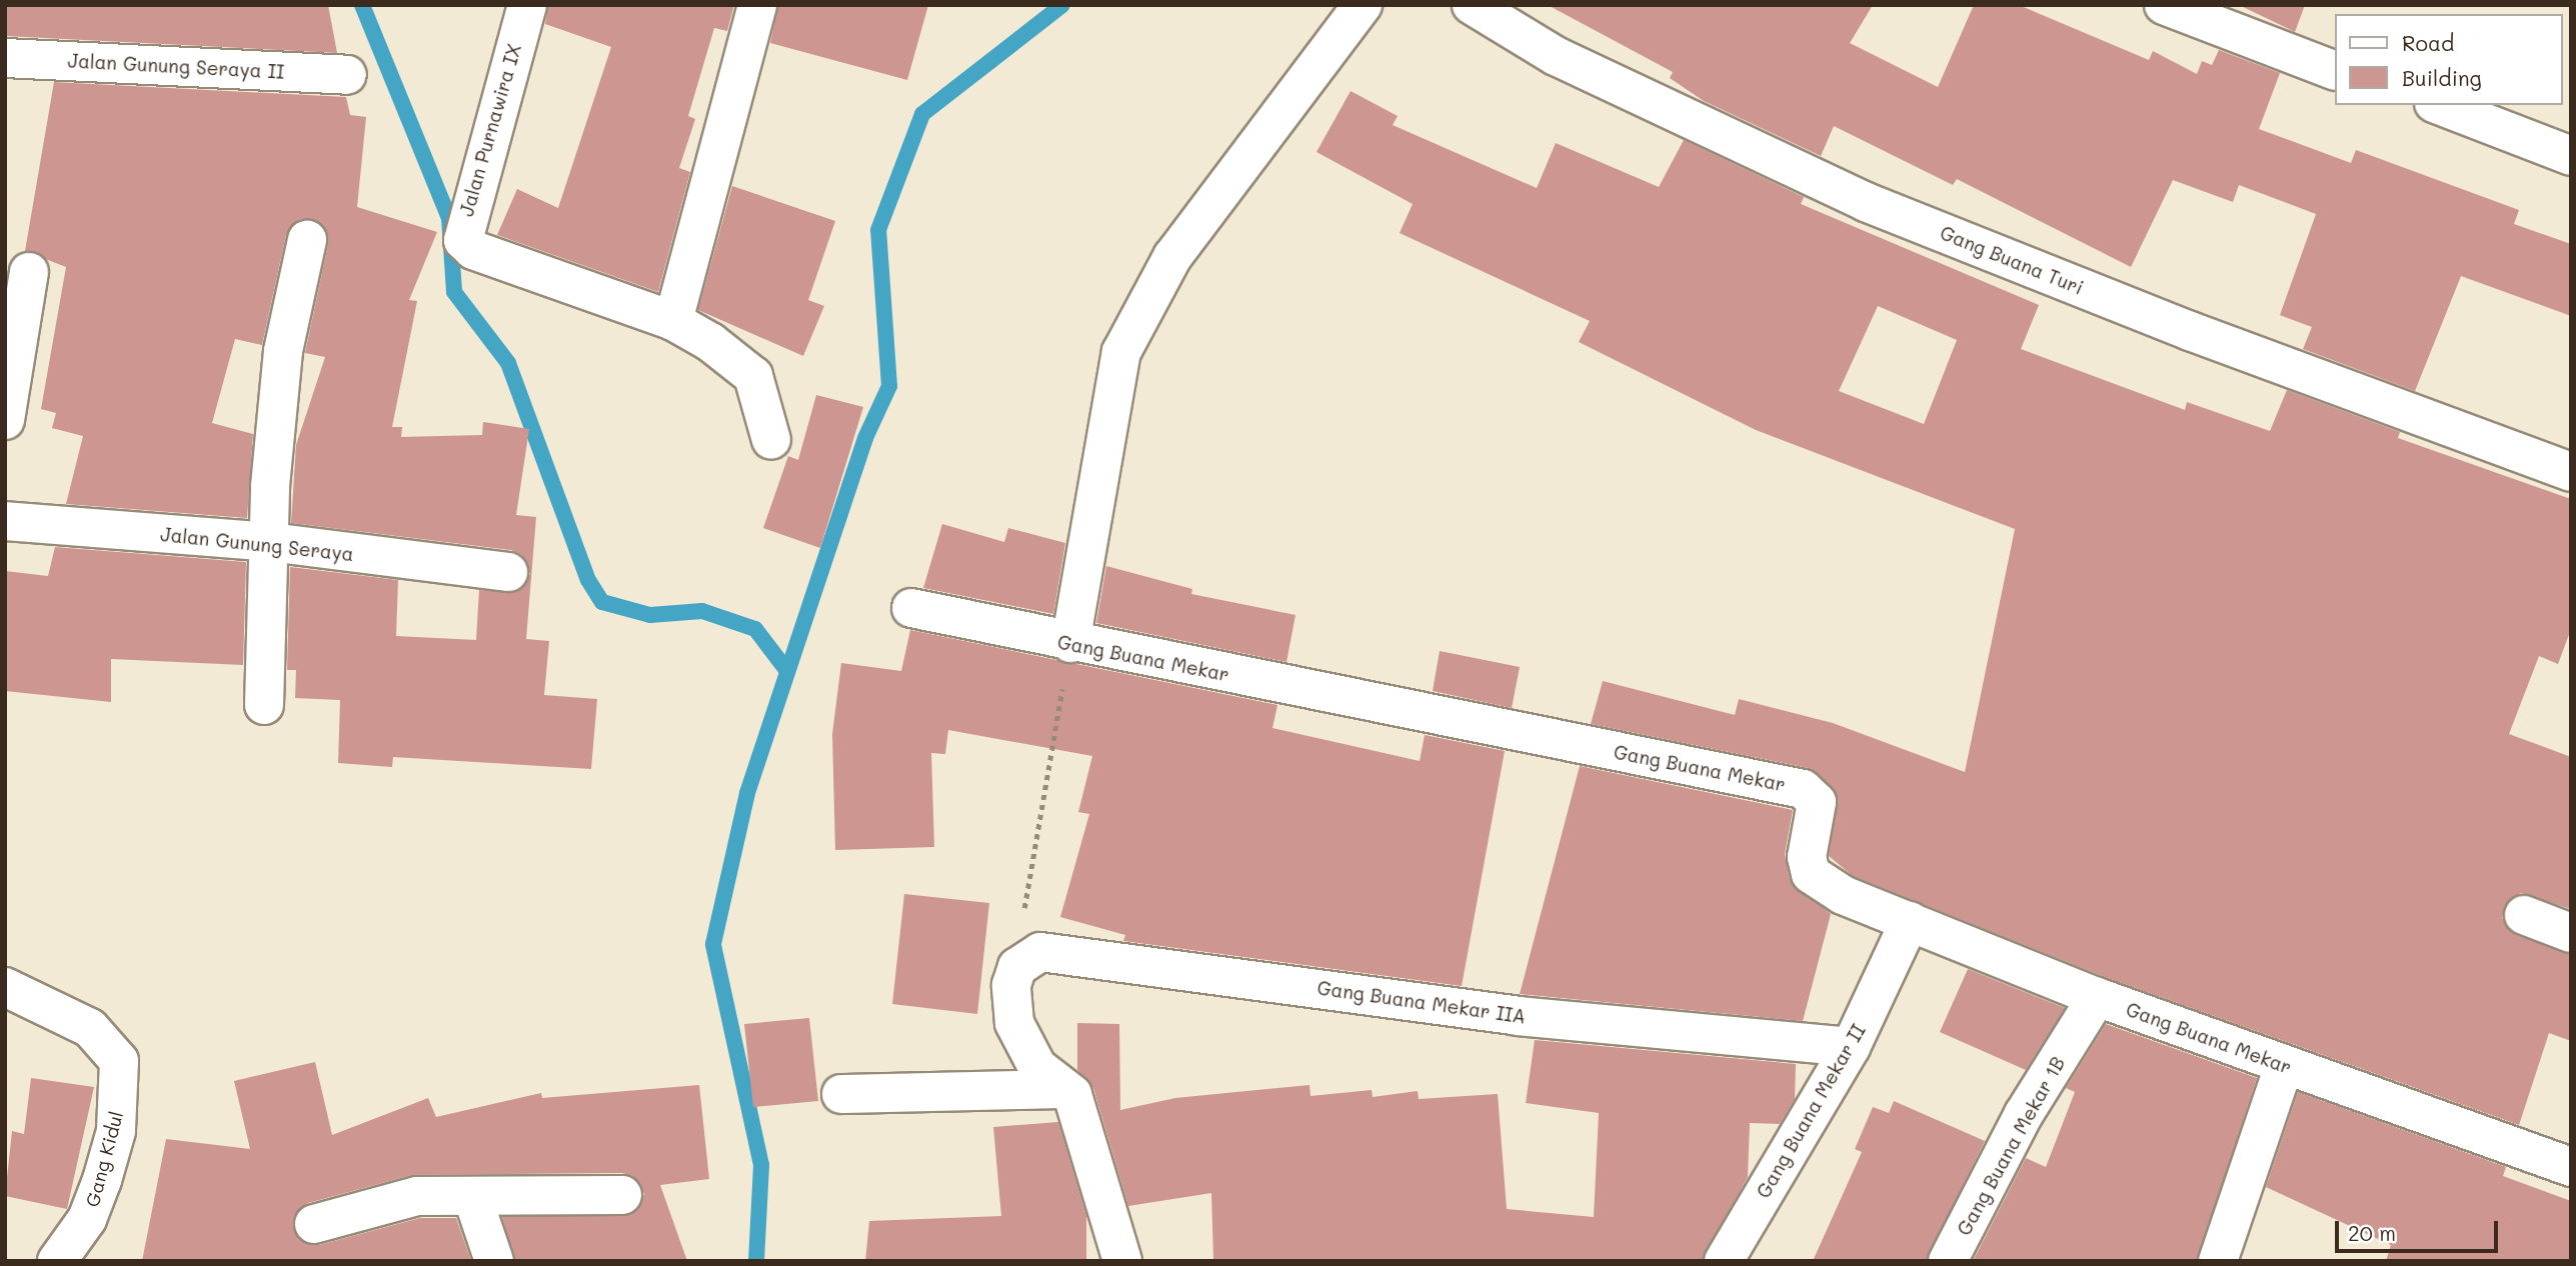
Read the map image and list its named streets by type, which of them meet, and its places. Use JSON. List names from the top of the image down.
{
  "streets": {
    "street": [
      "Jalan Gunung Seraya II",
      "Jalan Purnawira IX",
      "Gang Buana Turi",
      "Jalan Gunung Seraya",
      "Gang Buana Mekar",
      "Gang Buana Mekar IIA",
      "Gang Buana Mekar II",
      "Gang Buana Mekar 1B",
      "Gang Kidul"
    ]
  },
  "crossings": [
    ["Gang Buana Mekar", "Gang Buana Mekar II"],
    ["Gang Buana Mekar", "Gang Buana Mekar 1B"],
    ["Gang Buana Mekar IIA", "Gang Buana Mekar II"]
  ],
  "legend": ["Road", "Building"],
  "scale_bar": "20 m"
}
